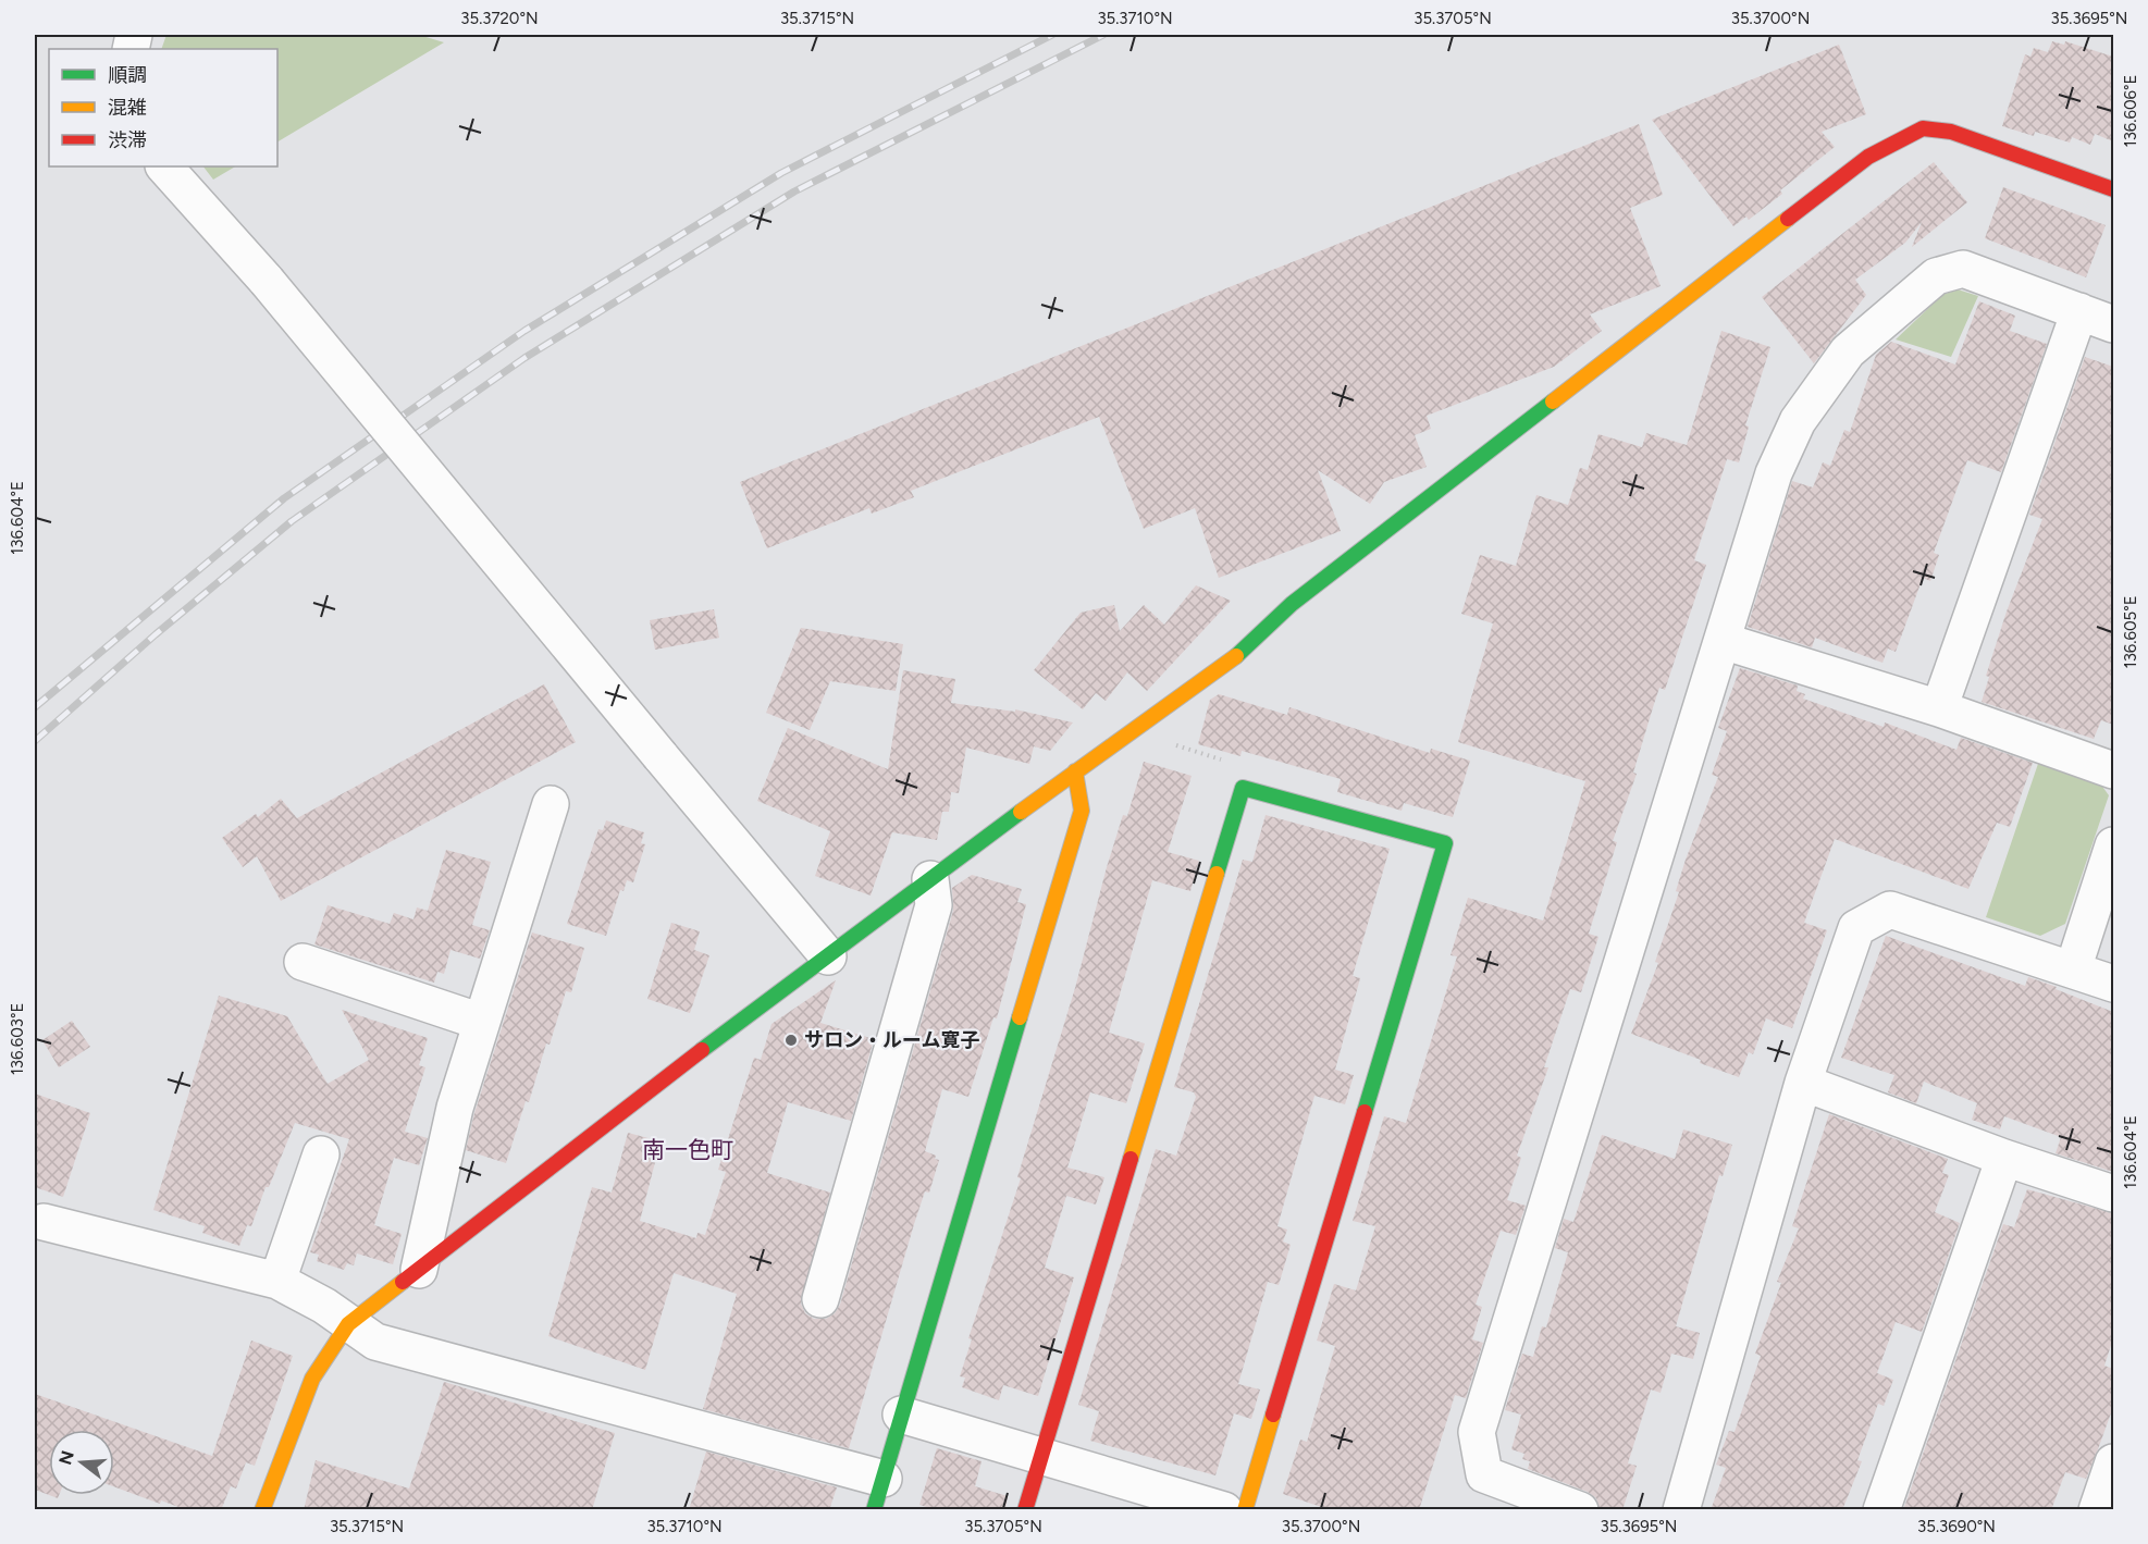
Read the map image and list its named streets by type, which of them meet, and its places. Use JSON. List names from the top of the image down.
{
  "districts": ["南一色町"],
  "places": ["サロン・ルーム寛子"],
  "legend": ["順調", "混雑", "渋滞"],
  "north": "left",
  "coordinates": [
    "35.3720°N",
    "35.3715°N",
    "35.3710°N",
    "35.3705°N",
    "35.3700°N",
    "35.3695°N",
    "136.606°E",
    "136.604°E",
    "136.605°E",
    "136.603°E",
    "35.3690°N"
  ]
}
